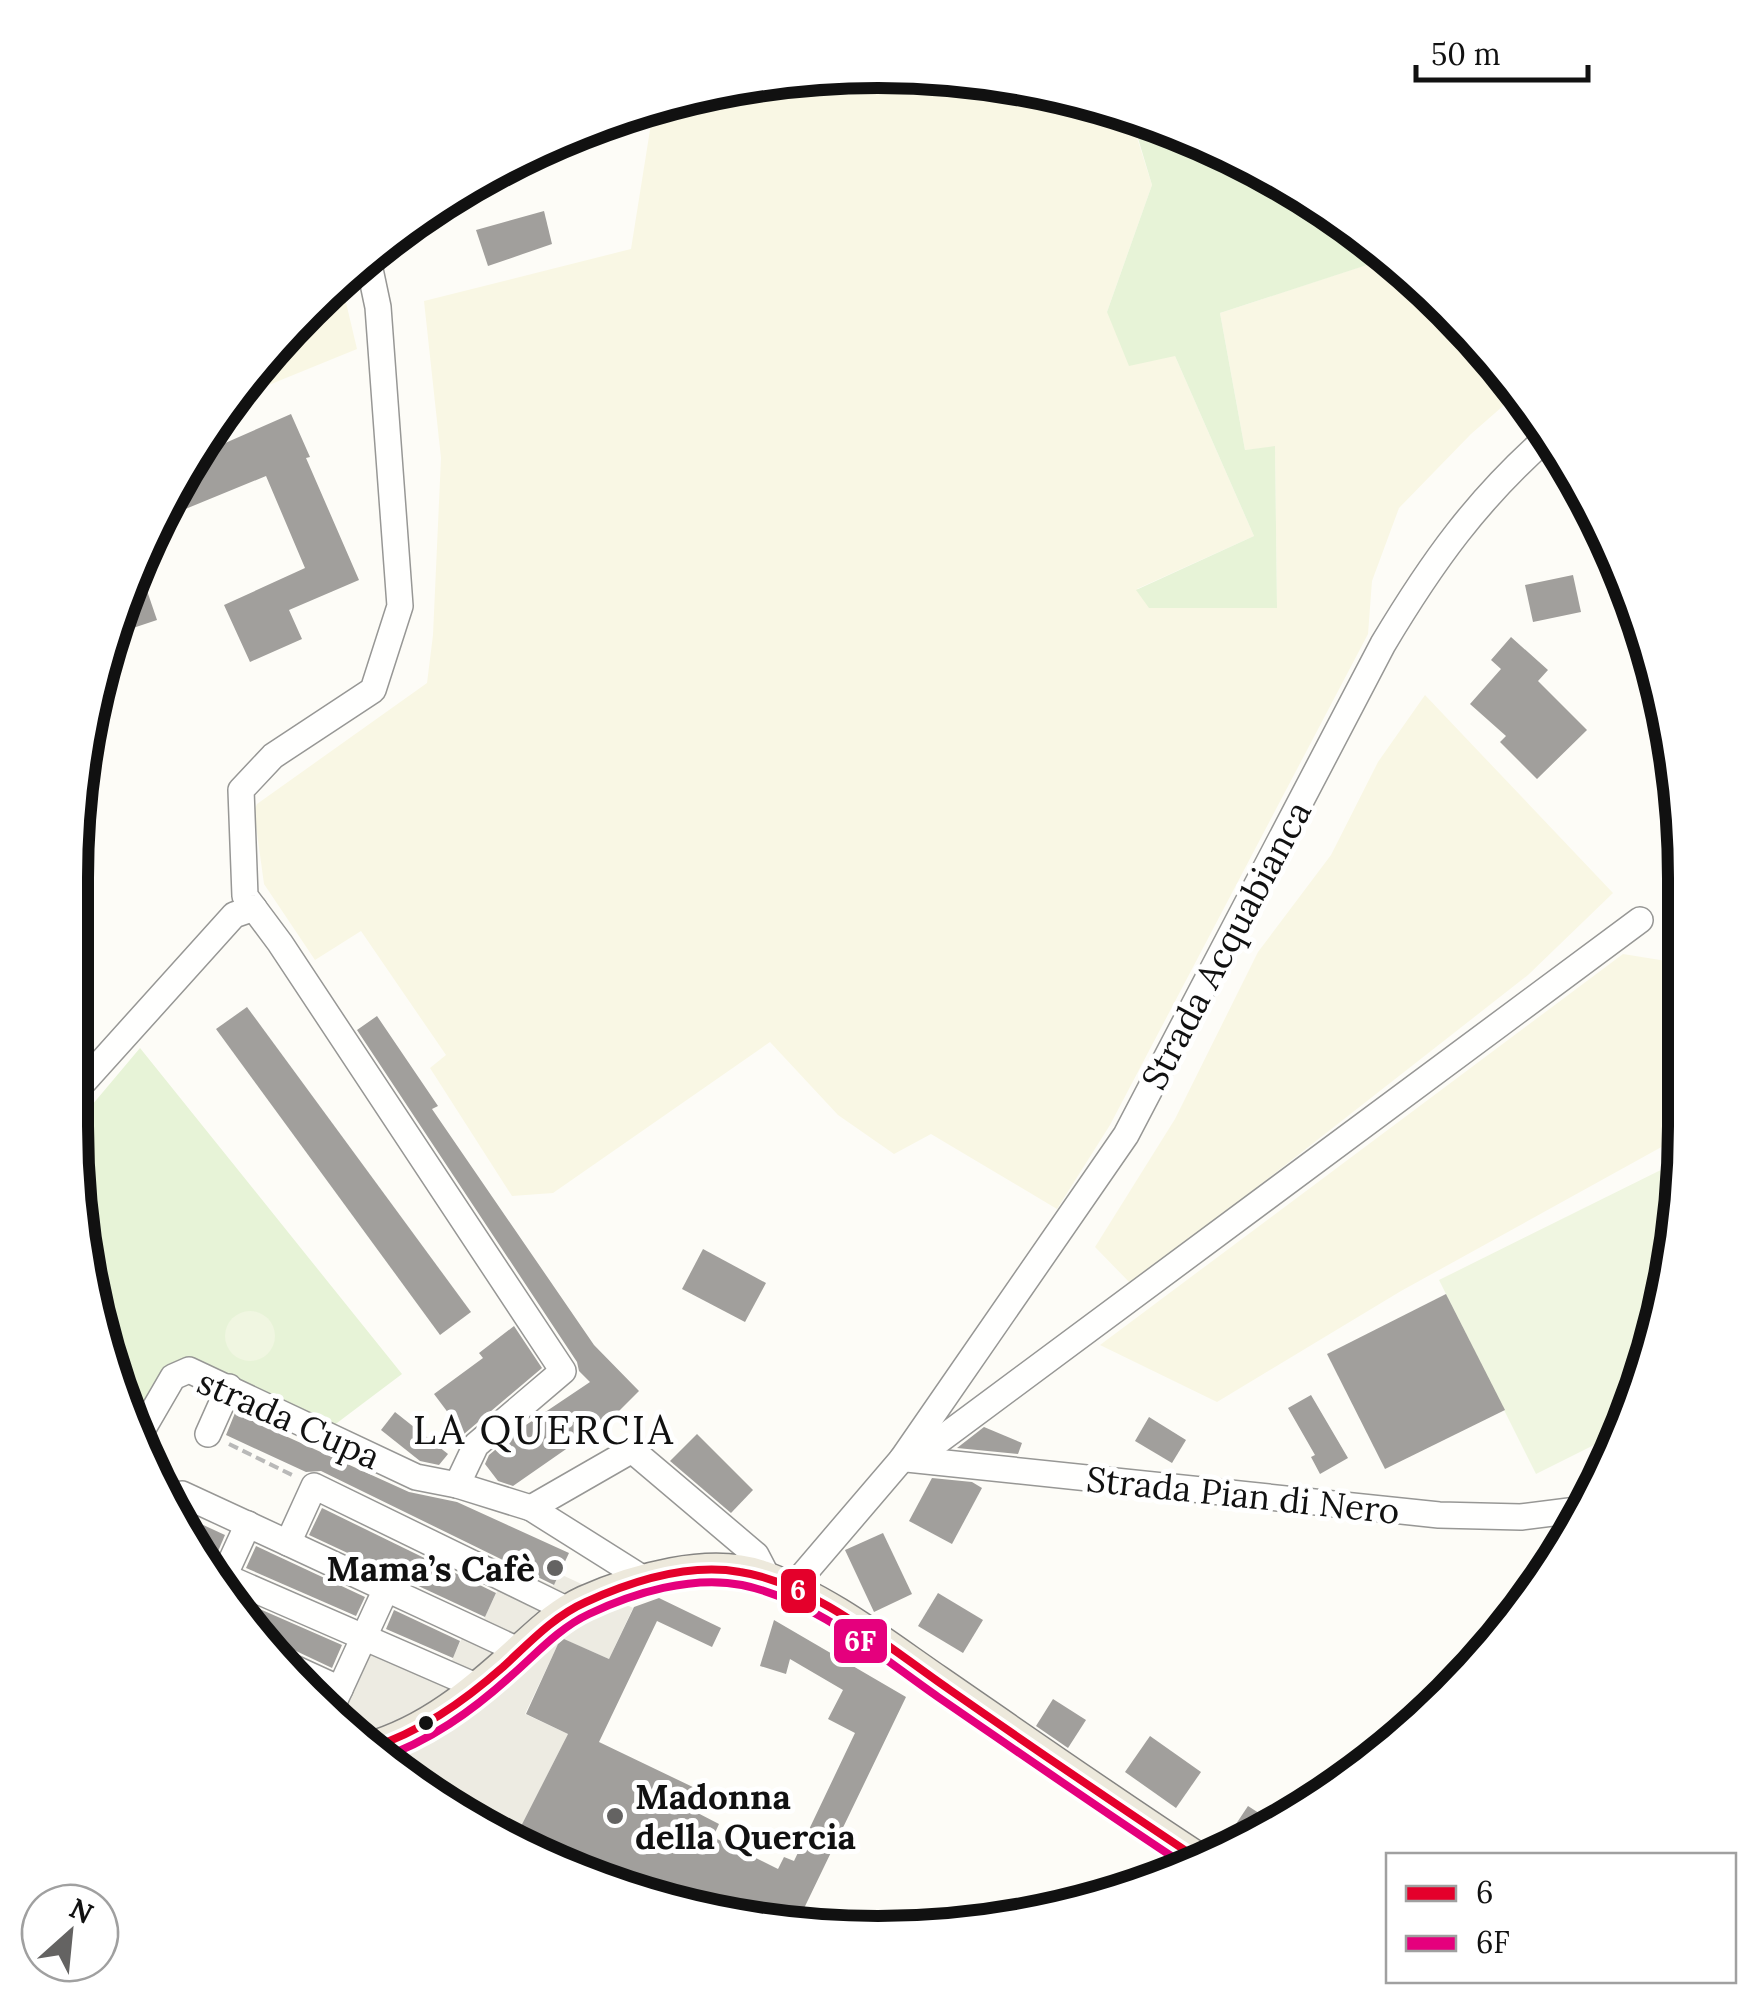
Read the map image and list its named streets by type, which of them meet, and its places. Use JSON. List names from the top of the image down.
{
  "streets": {
    "street": ["Strada Acquabianca", "strada Cupa", "Strada Pian di Nero"]
  },
  "crossings": [
    ["Strada Acquabianca", "Strada Pian di Nero"]
  ],
  "districts": ["LA QUERCIA"],
  "places": ["Mama’s Cafè", "Madonna della Quercia"],
  "lines": ["transit line 6", "transit line 6F"],
  "legend": ["6", "6F"],
  "scale_bar": "50 m",
  "north": "top right"
}
